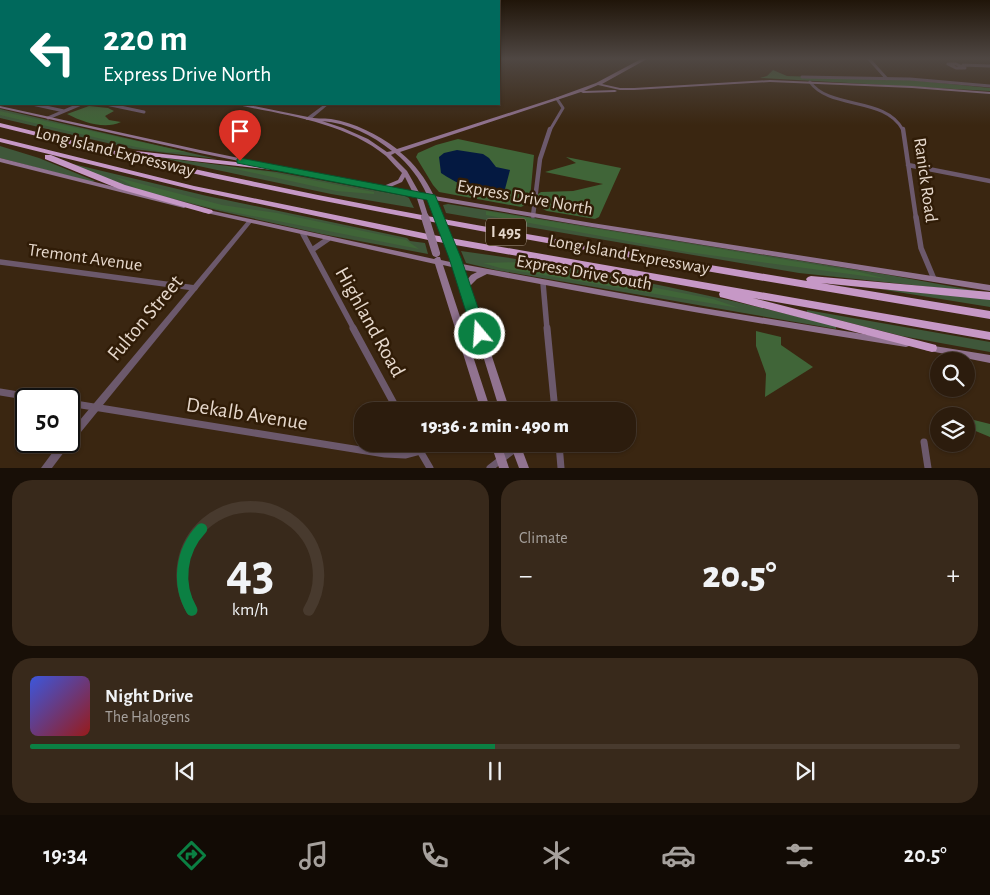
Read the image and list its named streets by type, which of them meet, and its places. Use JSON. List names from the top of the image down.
{
  "streets": {
    "highway": ["Long Island Expressway", "I 495"],
    "main road": ["Express Drive North", "Express Drive South"],
    "street": [
      "Ranick Road",
      "Tremont Avenue",
      "Fulton Street",
      "Highland Road",
      "Dekalb Avenue"
    ]
  },
  "crossings": [
    ["Ranick Road", "Express Drive North"],
    ["Tremont Avenue", "Fulton Street"],
    ["Express Drive South", "Fulton Street"],
    ["Express Drive South", "Highland Road"],
    ["Fulton Street", "Dekalb Avenue"]
  ],
  "page": {
    "turn": ["220 m", "Express Drive North"],
    "limit": "50",
    "trip": "19:36 · 2 min · 490 m",
    "tile": "Climate",
    "heat": ["−", "20.5°", "+"],
    "song": ["Night Drive", "The Halogens"],
    "tabs": ["19:34", "20.5°"],
    "gauge": ["43", "km/h"]
  }
}
